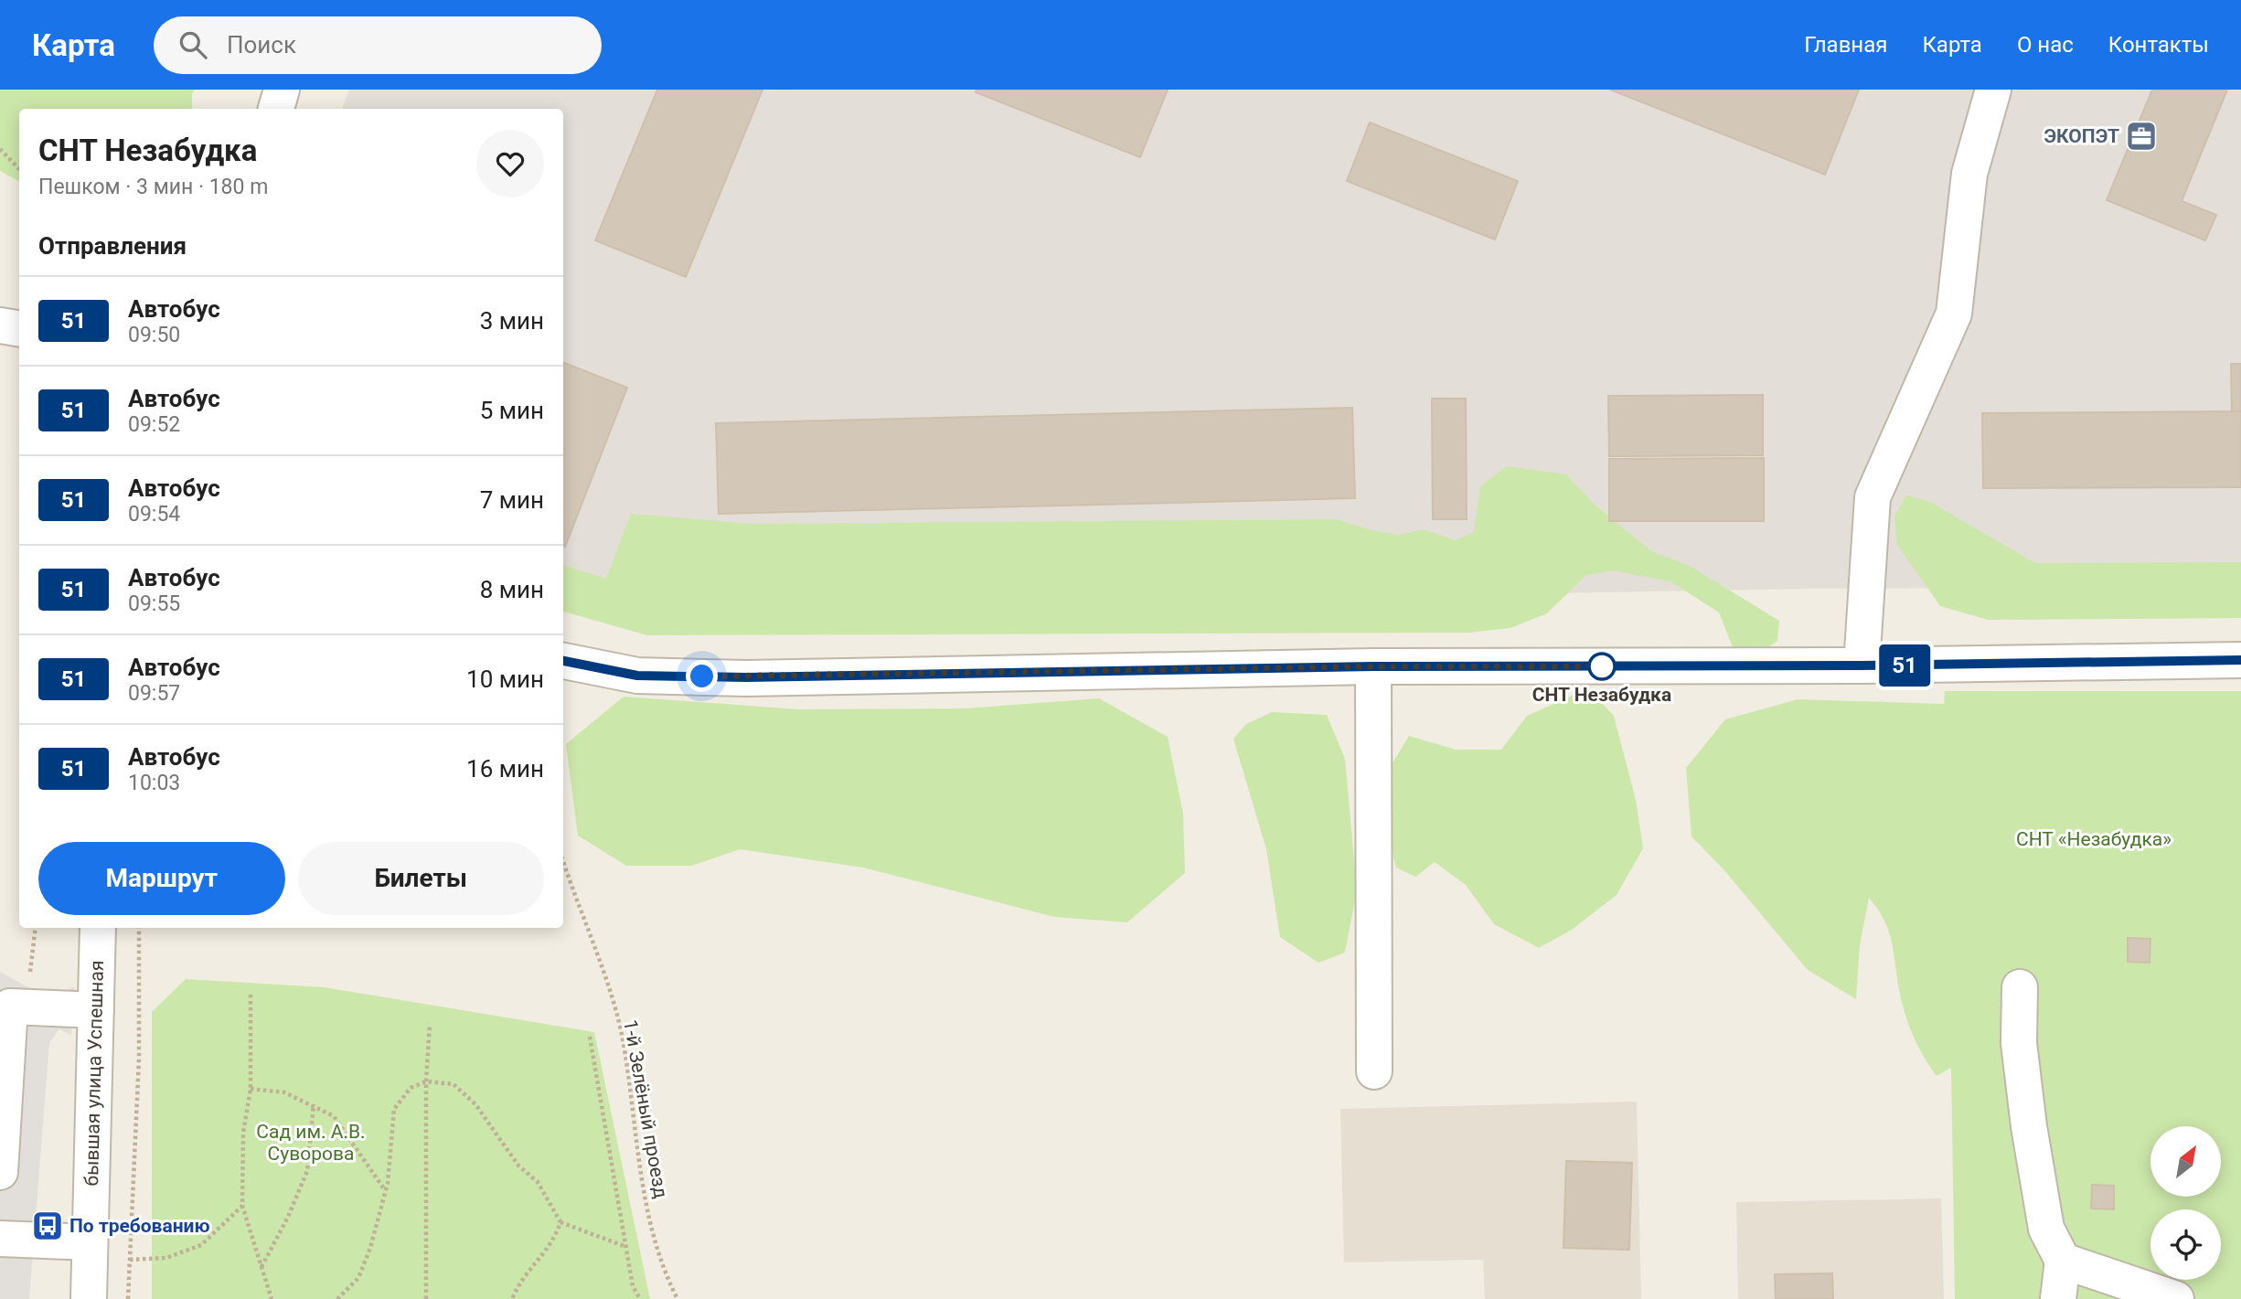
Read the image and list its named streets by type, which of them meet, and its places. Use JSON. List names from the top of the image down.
{
  "streets": {
    "street": ["бывшая улица Успешная"],
    "path": ["1-й Зелёный проезд"]
  },
  "parks": ["СНТ «Незабудка»", "Сад им. А.В. Суворова"],
  "places": {
    "office": ["ЭКОПЭТ"],
    "other": ["СНТ Незабудка"],
    "bus stop": ["По требованию"]
  },
  "lines": ["bus line 51"],
  "north": "top right",
  "page": {
    "header": "Карта",
    "search": "Поиск",
    "nav": [
      "Главная",
      "Карта",
      "О нас",
      "Контакты"
    ],
    "on_map": "51",
    "heading": [
      ["СНТ Незабудка", "Пешком · 3 мин · 180 m"],
      "Отправления"
    ],
    "list": [
      {
        "mark": "51",
        "name": "Автобус",
        "note": "09:50",
        "value": "3 мин"
      },
      {
        "mark": "51",
        "name": "Автобус",
        "note": "09:52",
        "value": "5 мин"
      },
      {
        "mark": "51",
        "name": "Автобус",
        "note": "09:54",
        "value": "7 мин"
      },
      {
        "mark": "51",
        "name": "Автобус",
        "note": "09:55",
        "value": "8 мин"
      },
      {
        "mark": "51",
        "name": "Автобус",
        "note": "09:57",
        "value": "10 мин"
      },
      {
        "mark": "51",
        "name": "Автобус",
        "note": "10:03",
        "value": "16 мин"
      }
    ],
    "buttons": ["Маршрут", "Билеты"]
  }
}
